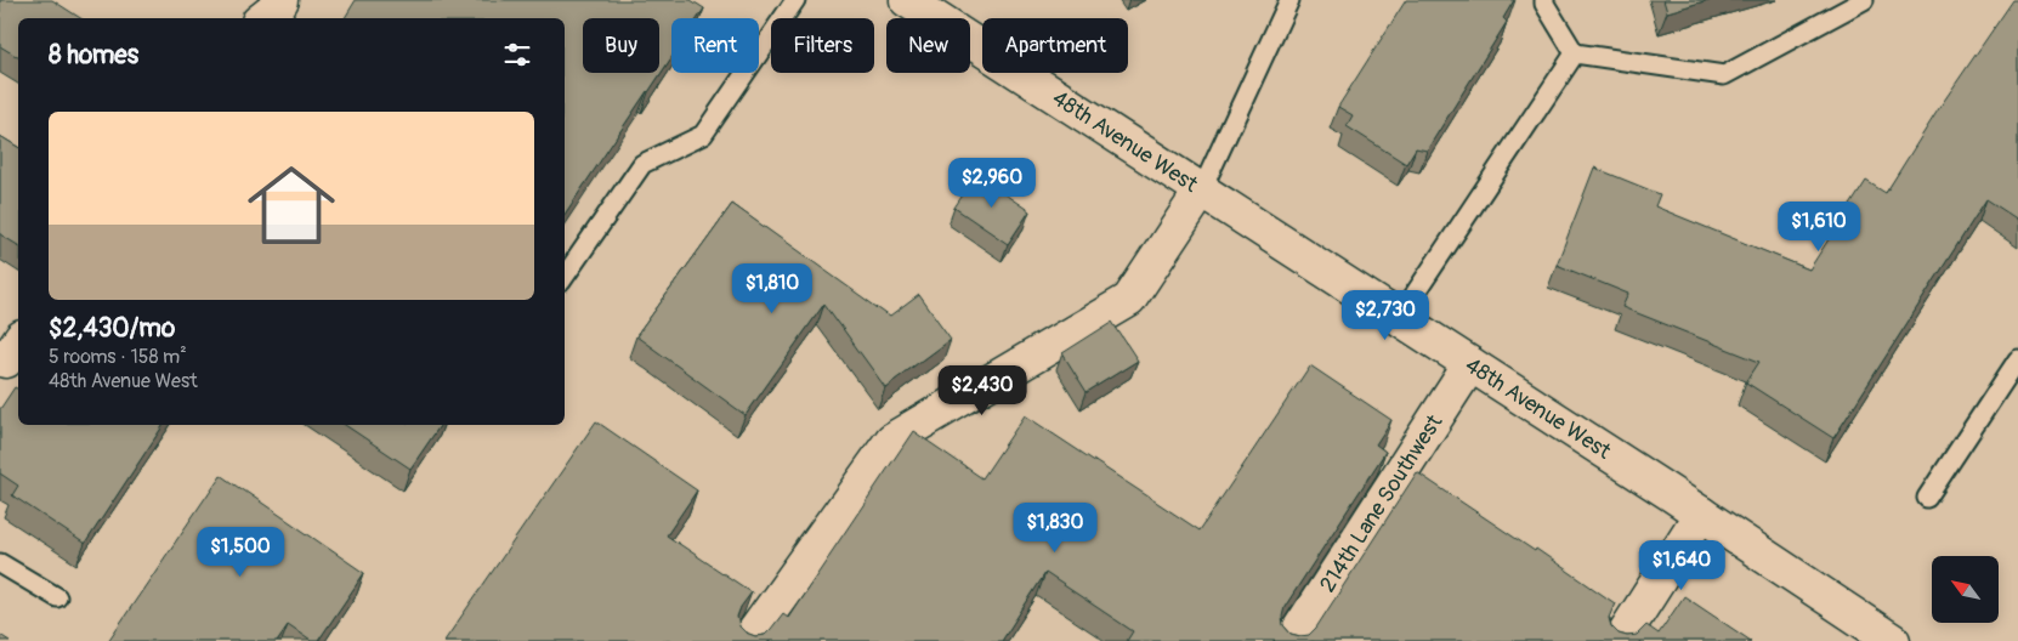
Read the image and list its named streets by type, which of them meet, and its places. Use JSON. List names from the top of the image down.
{
  "streets": {
    "main road": ["48th Avenue West", "214th Lane Southwest"]
  },
  "crossings": [
    ["48th Avenue West", "214th Lane Southwest"]
  ],
  "north": "top left",
  "page": {
    "chip": [
      "Buy",
      "Rent",
      "Filters",
      "New",
      "Apartment"
    ],
    "heading": "8 homes",
    "list": [
      {
        "name": "$2,430/mo",
        "note": "5 rooms · 158 m² · 48th Avenue West"
      }
    ],
    "price": [
      "$2,960",
      "$1,610",
      "$1,810",
      "$2,730",
      "$2,430",
      "$1,830",
      "$1,500",
      "$1,640"
    ]
  }
}
